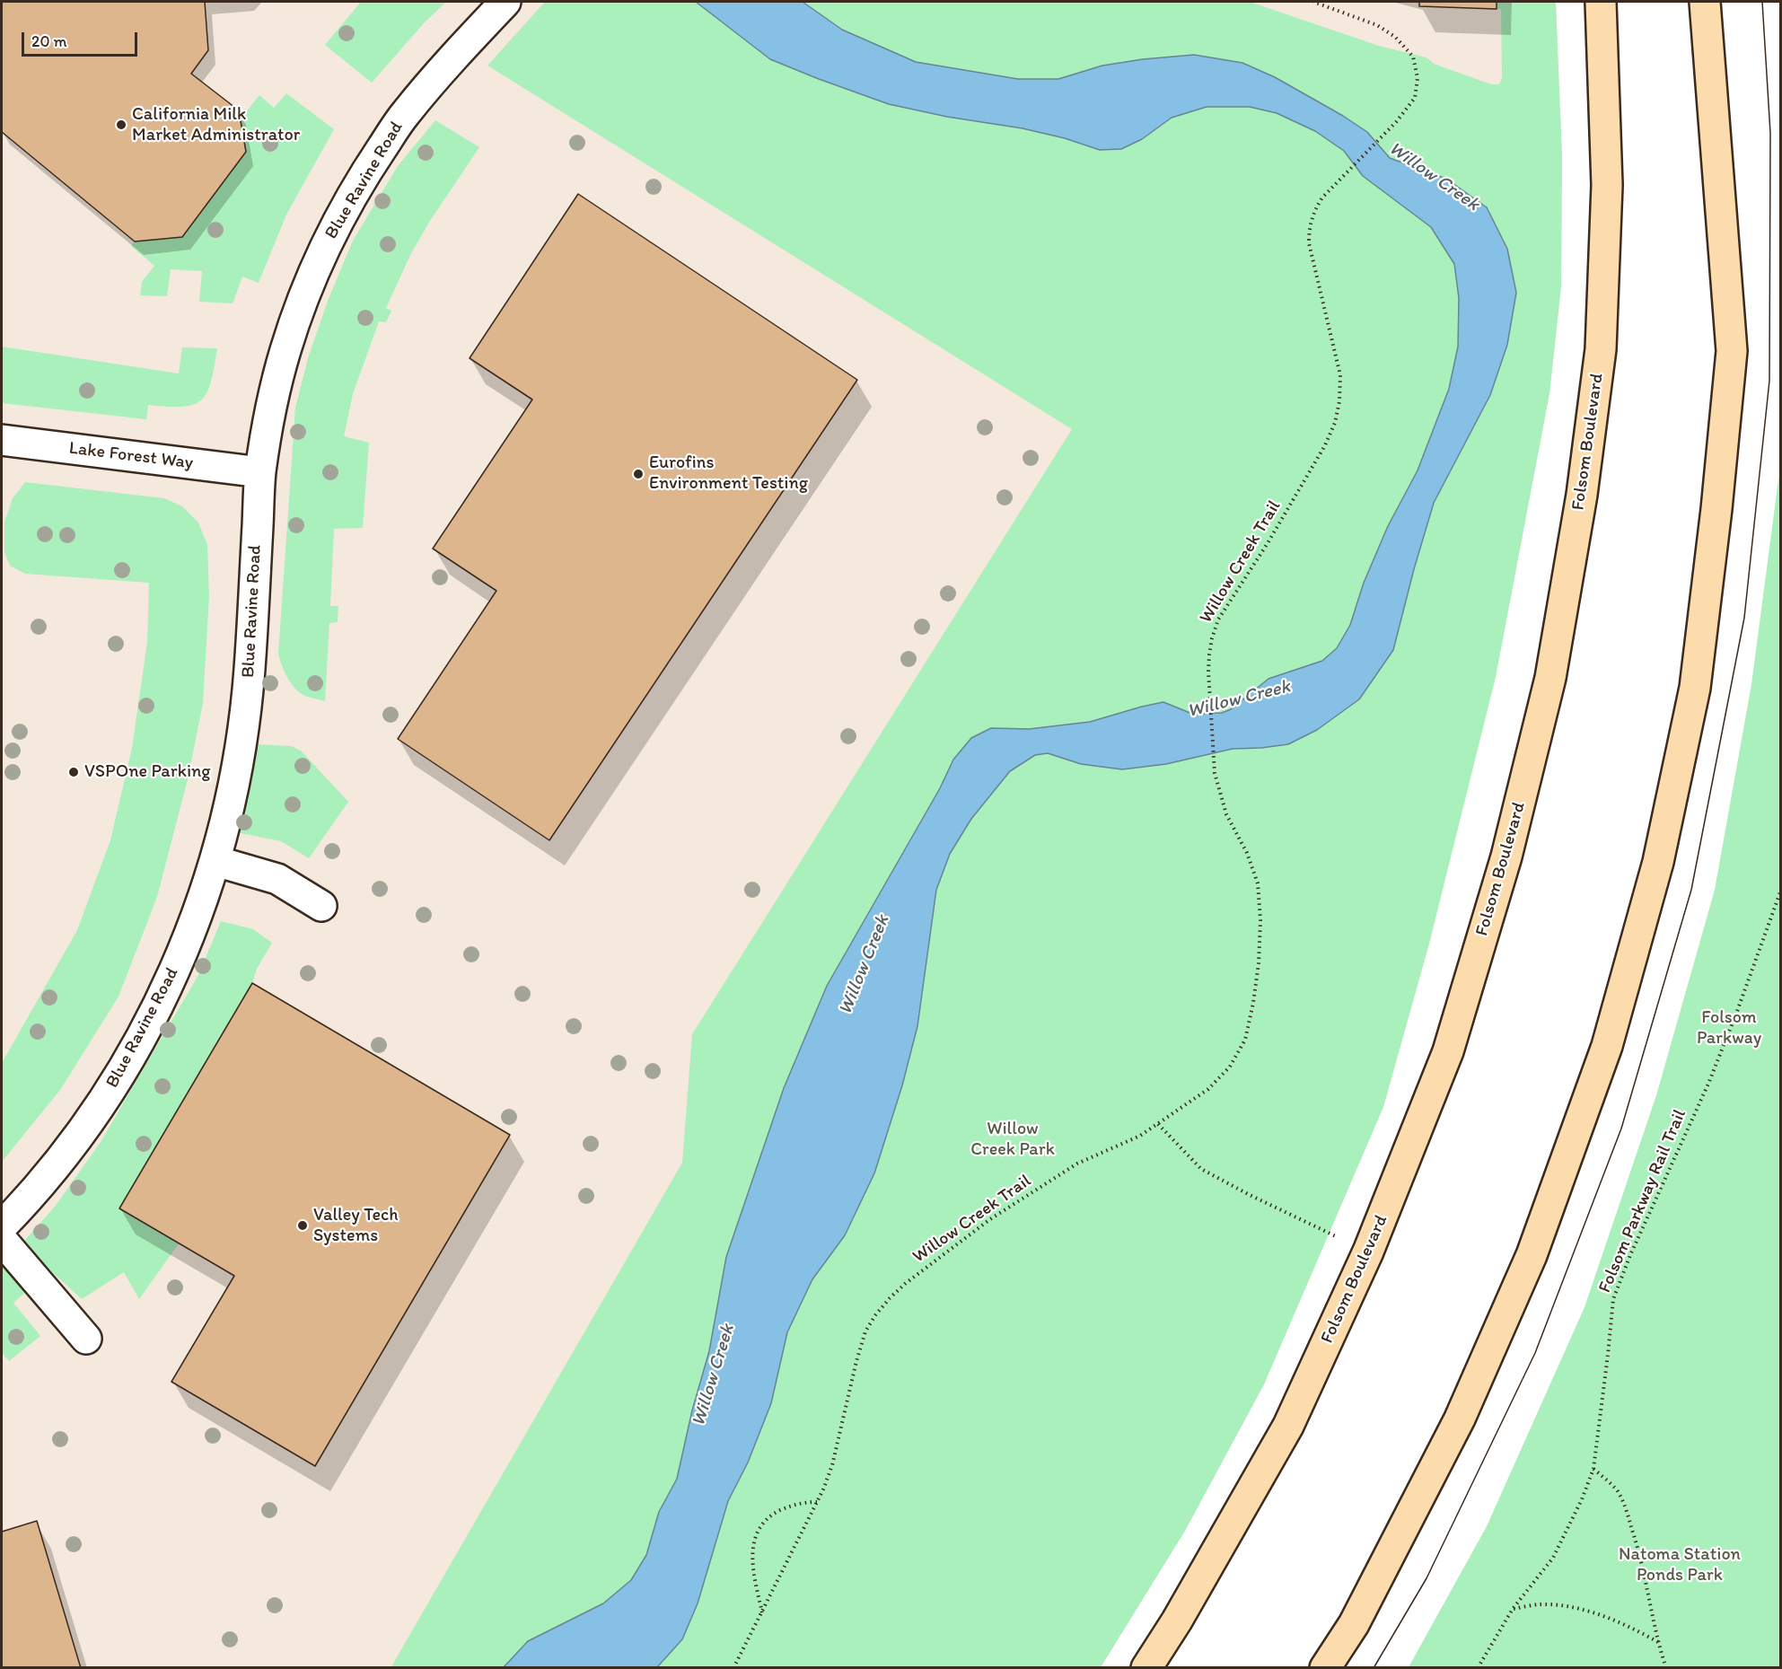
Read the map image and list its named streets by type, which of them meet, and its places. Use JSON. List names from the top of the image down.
{
  "streets": {
    "main road": ["Folsom Boulevard"],
    "street": ["Blue Ravine Road", "Lake Forest Way"],
    "path": ["Willow Creek Trail", "Folsom Parkway Rail Trail"]
  },
  "crossings": [
    ["Blue Ravine Road", "Lake Forest Way"]
  ],
  "water": ["Willow Creek"],
  "parks": ["Folsom Parkway", "Willow Creek Park", "Natoma Station Ponds Park"],
  "places": [
    "California Milk Market Administrator",
    "Eurofins Environment Testing",
    "VSPOne Parking",
    "Valley Tech Systems"
  ],
  "scale_bar": "20 m"
}
